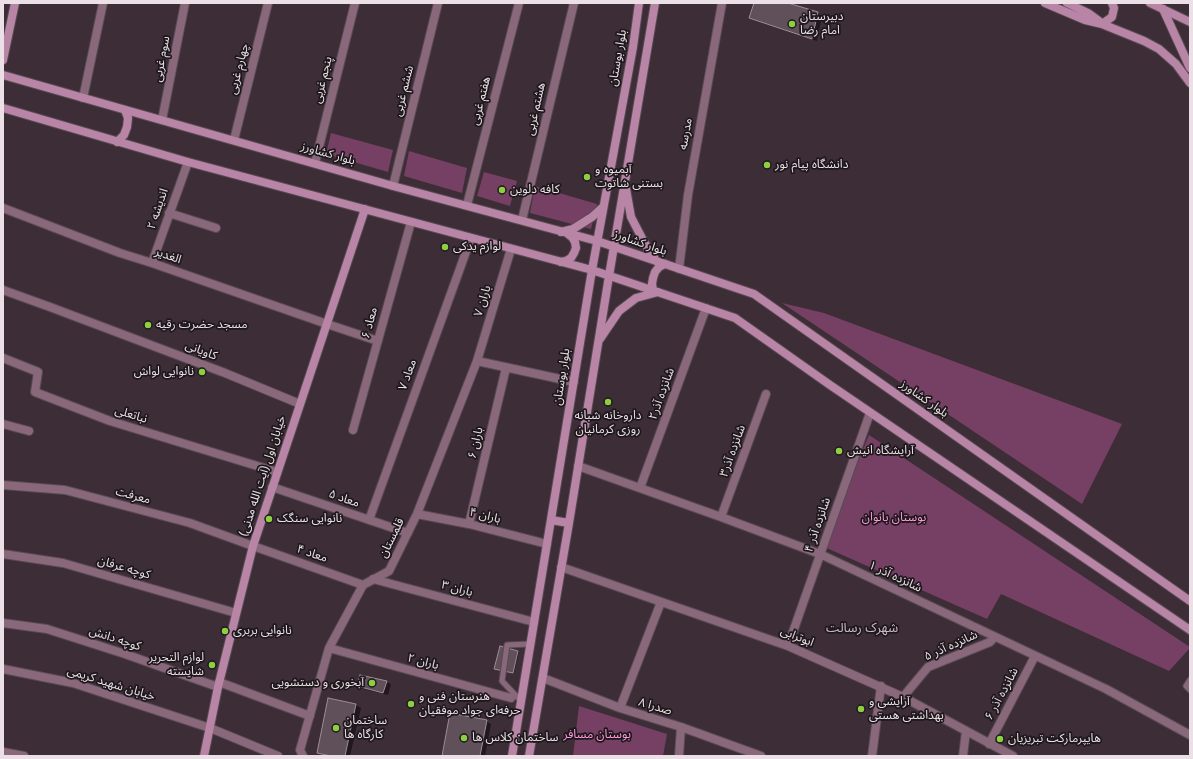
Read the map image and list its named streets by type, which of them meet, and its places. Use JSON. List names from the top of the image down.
{
  "streets": {
    "street": [
      "بلوار بوستان",
      "سوم غربی",
      "چهارم غربی",
      "پنجم غربی",
      "ششم غربی",
      "هفتم غربی",
      "هشتم غربی",
      "مدرسه",
      "بلوار کشاورز",
      "اندیشه ۲",
      "الغدیر",
      "باران ۷",
      "معاد ۶",
      "کاویانی",
      "معاد ۷",
      "شانزده آذر۲",
      "نباتعلی",
      "باران ۶",
      "شانزده آذر۳",
      "خیابان اول (آیت الله مدنی)",
      "معرفت",
      "معاد ۵",
      "باران ۴",
      "شانزده آذر ۴",
      "قلمستان",
      "معاد ۴",
      "کوچه عرفان",
      "شانزده آذر ۱",
      "باران ۳",
      "ابوترابی",
      "کوچه دانش",
      "شانزده آذر ۵",
      "باران ۲",
      "خیابان شهید کریمی",
      "شانزده آذر ۶",
      "صدرا ۸"
    ]
  },
  "crossings": [
    ["بلوار بوستان", "بلوار کشاورز"],
    ["بلوار بوستان", "باران ۴"],
    ["بلوار بوستان", "باران ۳"],
    ["سوم غربی", "بلوار کشاورز"],
    ["چهارم غربی", "بلوار کشاورز"],
    ["پنجم غربی", "بلوار کشاورز"],
    ["ششم غربی", "بلوار کشاورز"],
    ["هفتم غربی", "بلوار کشاورز"],
    ["هشتم غربی", "بلوار کشاورز"],
    ["مدرسه", "بلوار کشاورز"],
    ["اندیشه ۲", "الغدیر"],
    ["الغدیر", "معاد ۶"],
    ["الغدیر", "خیابان اول (آیت الله مدنی)"],
    ["باران ۷", "قلمستان"],
    ["کاویانی", "خیابان اول (آیت الله مدنی)"],
    ["معاد ۷", "معاد ۵"],
    ["شانزده آذر۲", "شانزده آذر ۱"],
    ["نباتعلی", "خیابان اول (آیت الله مدنی)"],
    ["باران ۶", "باران ۴"],
    ["شانزده آذر۳", "شانزده آذر ۱"],
    ["خیابان اول (آیت الله مدنی)", "معرفت"],
    ["خیابان اول (آیت الله مدنی)", "معاد ۵"],
    ["خیابان اول (آیت الله مدنی)", "معاد ۴"],
    ["خیابان اول (آیت الله مدنی)", "کوچه عرفان"],
    ["خیابان اول (آیت الله مدنی)", "کوچه دانش"],
    ["خیابان اول (آیت الله مدنی)", "خیابان شهید کریمی"],
    ["معرفت", "معاد ۴"],
    ["معاد ۵", "قلمستان"],
    ["باران ۴", "قلمستان"],
    ["شانزده آذر ۴", "شانزده آذر ۱"],
    ["شانزده آذر ۴", "ابوترابی"],
    ["قلمستان", "معاد ۴"],
    ["قلمستان", "باران ۳"],
    ["شانزده آذر ۱", "شانزده آذر ۵"],
    ["شانزده آذر ۱", "شانزده آذر ۶"],
    ["ابوترابی", "شانزده آذر ۵"],
    ["ابوترابی", "شانزده آذر ۶"]
  ],
  "districts": ["شهرک رسالت"],
  "parks": ["بوستان بانوان", "بوستان مسافر"],
  "places": [
    "دبیرستان امام رضا",
    "دانشگاه پیام نور",
    "آبمیوه و بستنی شاتوت",
    "کافه دلوین",
    "لوازم یدکی",
    "مسجد حضرت رقیه",
    "نانوایی لواش",
    "داروخانه شبانه روزی کرمانیان",
    "آرایشگاه انیش",
    "نانوایی سنگک",
    "نانوایی بربری",
    "لوازم التحریر شایسته",
    "آبخوری و دستشویی",
    "هنرستان فنی و حرفه‌ای جواد موفقیان",
    "آرایشی و بهداشتی هستی",
    "ساختمان کارگاه ها",
    "ساختمان کلاس ها",
    "هایپرمارکت تبریزیان"
  ]
}
